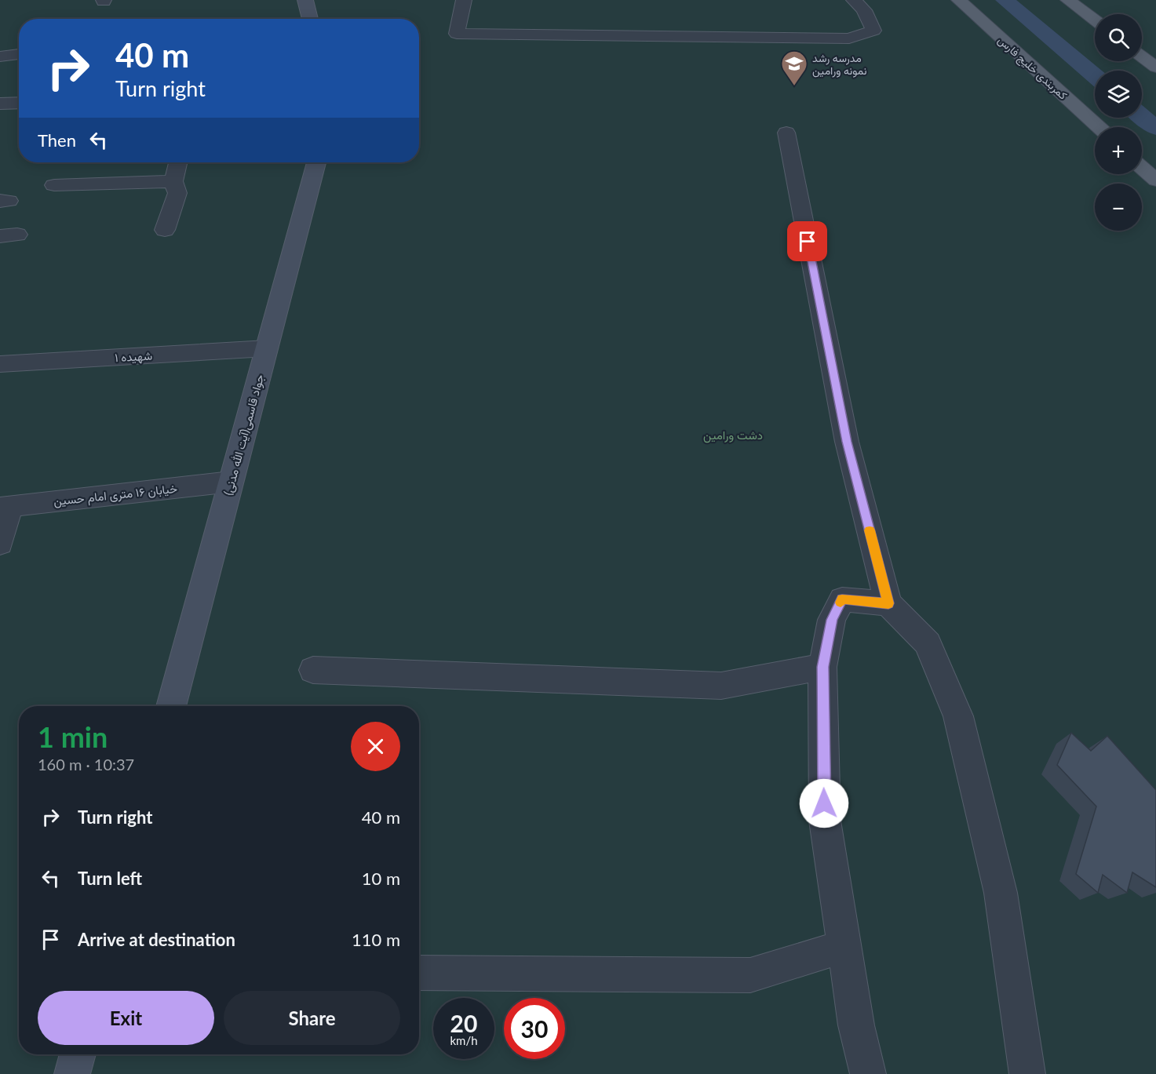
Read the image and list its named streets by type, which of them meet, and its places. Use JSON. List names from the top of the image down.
{
  "streets": {
    "main road": ["کمربندی خلیج فارس"],
    "street": ["شهیده ۱", "جواد قاسمی(آیت الله مدنی)", "خیابان ۱۶ متری امام حسین"]
  },
  "crossings": [
    ["شهیده ۱", "جواد قاسمی(آیت الله مدنی)"],
    ["جواد قاسمی(آیت الله مدنی)", "خیابان ۱۶ متری امام حسین"]
  ],
  "parks": ["دشت ورامین"],
  "places": {
    "school or university": ["مدرسه رشد نمونه ورامین"]
  },
  "page": {
    "map_buttons": ["+", "−"],
    "turn": ["40 m", "Turn right"],
    "then": "Then",
    "heading": ["1 min", "160 m · 10:37"],
    "list": [
      {
        "name": "Turn right",
        "value": "40 m"
      },
      {
        "name": "Turn left",
        "value": "10 m"
      },
      {
        "name": "Arrive at destination",
        "value": "110 m"
      }
    ],
    "buttons": ["Exit", "Share"],
    "speed": "20 km/h",
    "limit": "30"
  }
}
